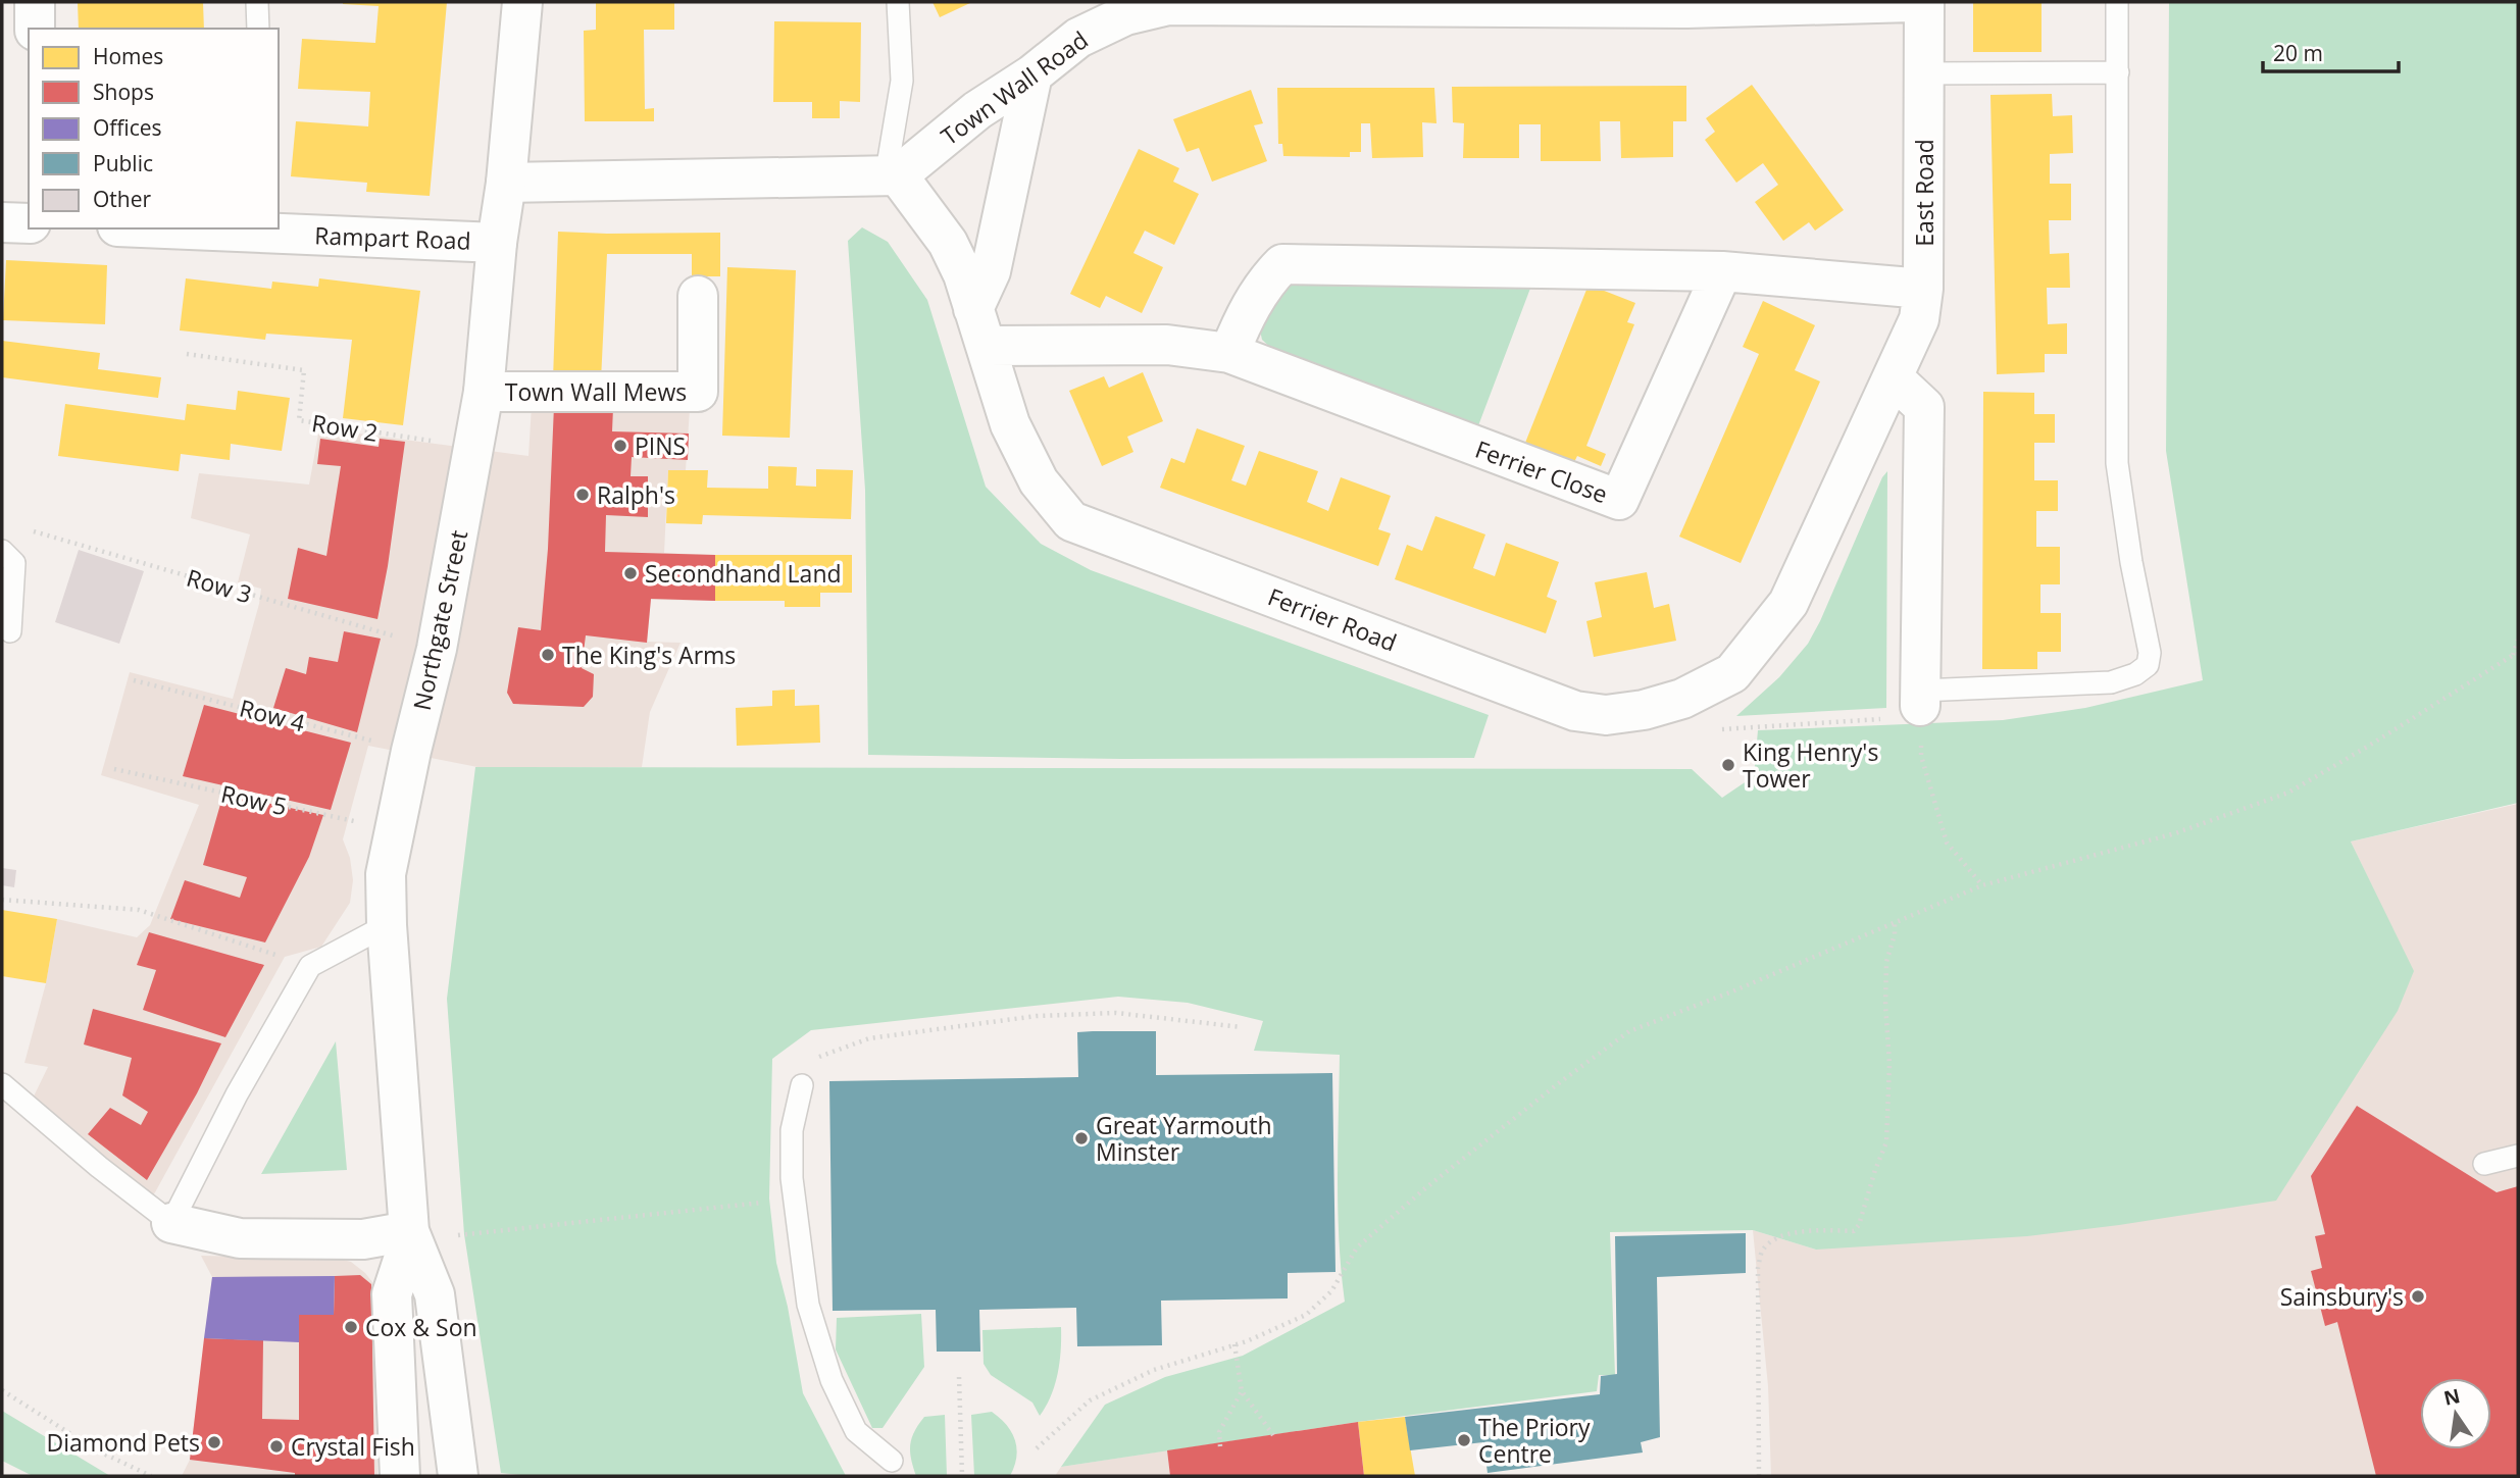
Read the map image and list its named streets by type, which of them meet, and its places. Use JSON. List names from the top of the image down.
{
  "streets": {
    "street": [
      "Town Wall Road",
      "East Road",
      "Rampart Road",
      "Town Wall Mews",
      "Ferrier Close",
      "Ferrier Road",
      "Northgate Street"
    ],
    "path": [
      "Row 2",
      "Row 3",
      "Row 4",
      "Row 5"
    ]
  },
  "crossings": [
    ["Town Wall Road", "Ferrier Road"],
    ["East Road", "Ferrier Road"],
    ["Rampart Road", "Northgate Street"],
    ["Town Wall Mews", "Northgate Street"],
    ["Row 2", "Northgate Street"],
    ["Ferrier Close", "Ferrier Road"],
    ["Row 3", "Northgate Street"],
    ["Northgate Street", "Row 4"],
    ["Northgate Street", "Row 5"]
  ],
  "places": [
    "PINS",
    "Ralph's",
    "Secondhand Land",
    "The King's Arms",
    "King Henry's Tower",
    "Great Yarmouth Minster",
    "Sainsbury's",
    "Cox & Son",
    "The Priory Centre",
    "Diamond Pets",
    "Crystal Fish"
  ],
  "legend": [
    "Homes",
    "Shops",
    "Offices",
    "Public",
    "Other"
  ],
  "scale_bar": "20 m",
  "north": "top"
}
